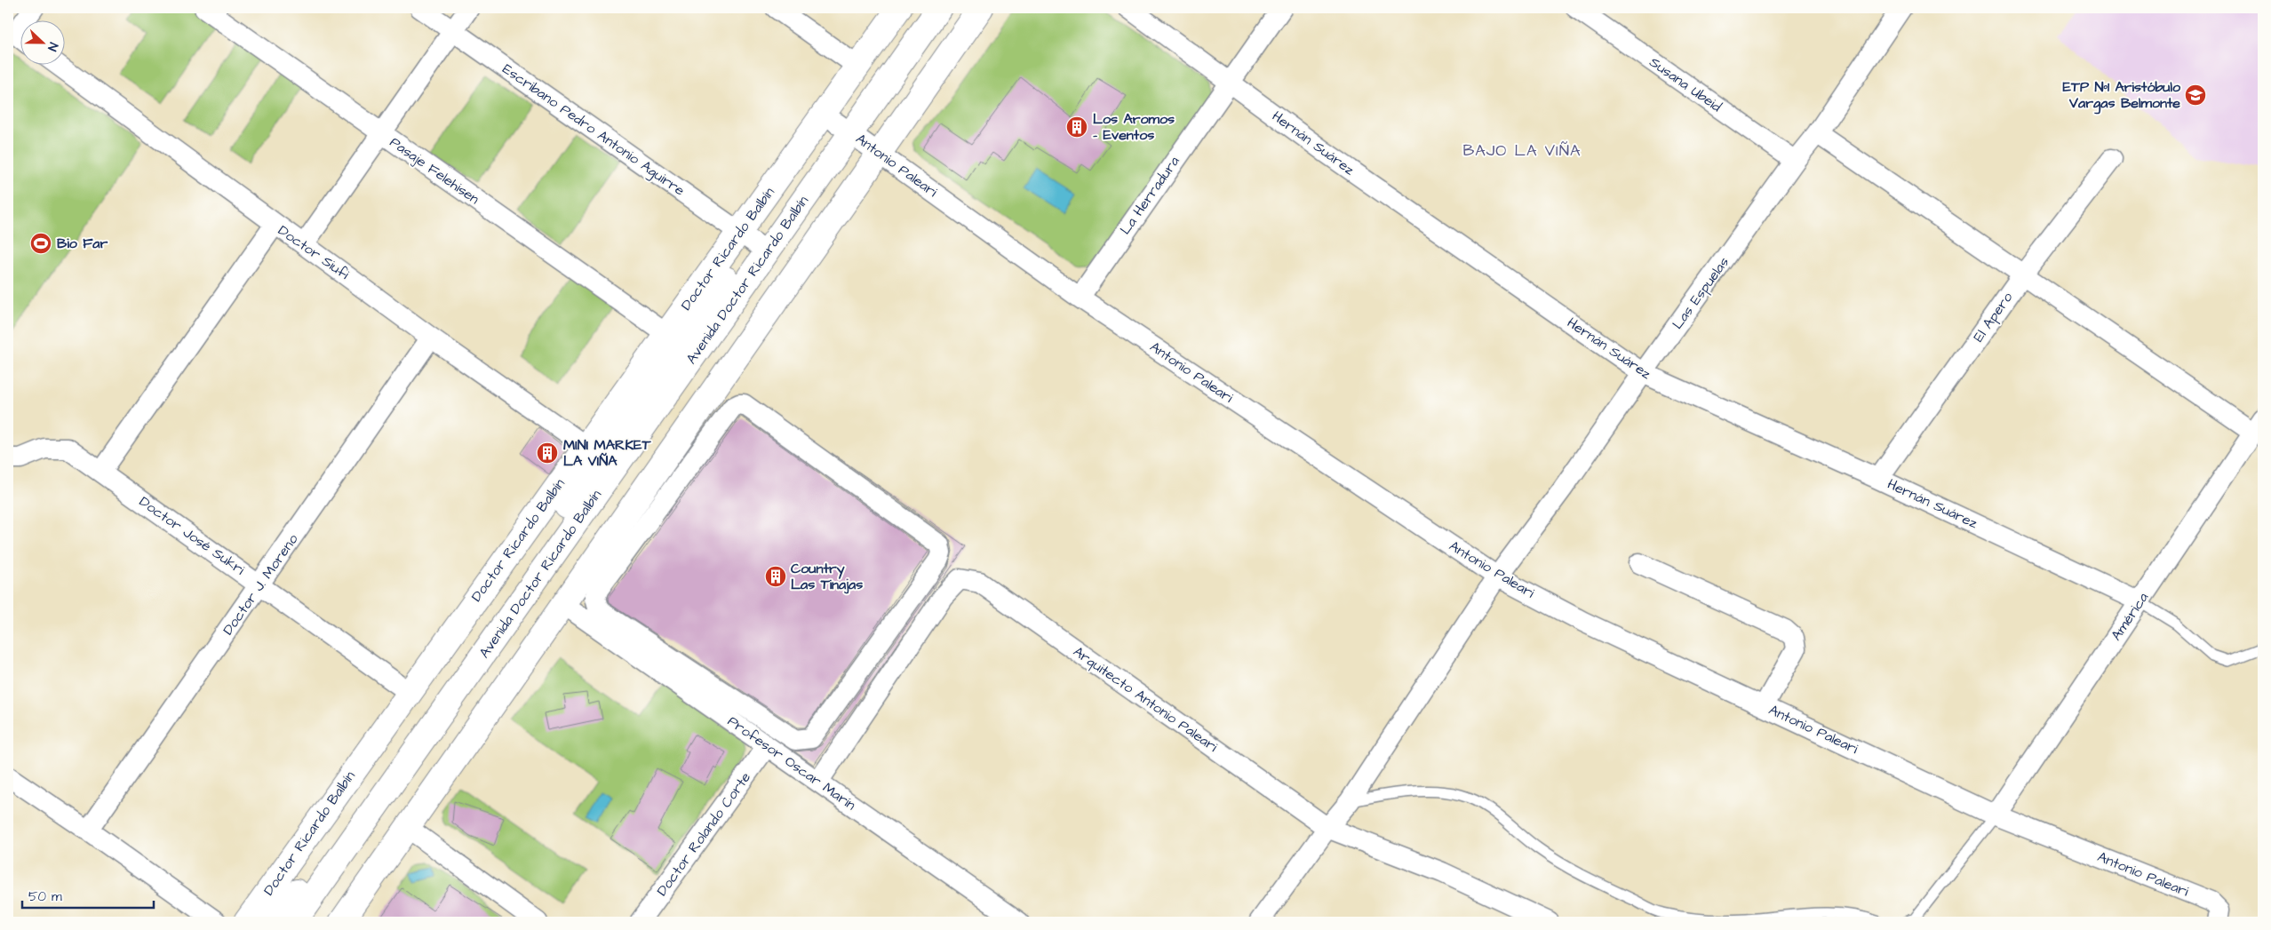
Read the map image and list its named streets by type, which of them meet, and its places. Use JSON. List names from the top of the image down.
{
  "streets": {
    "street": [
      "Susana Ubeid",
      "Escribano Pedro Antonio Aguirre",
      "Hernán Suárez",
      "Antonio Paleari",
      "Pasaje Felehisen",
      "La Herradura",
      "Doctor Ricardo Balbín",
      "Doctor Siufi",
      "Avenida Doctor Ricardo Balbín",
      "Las Espuelas",
      "El Apero",
      "Doctor José Sukri",
      "Doctor J. Moreno",
      "América",
      "Arquitecto Antonio Paleari",
      "Profesor Oscar Marín",
      "Doctor Rolando Corte"
    ]
  },
  "crossings": [
    ["Susana Ubeid", "Las Espuelas"],
    ["Escribano Pedro Antonio Aguirre", "Doctor Ricardo Balbín"],
    ["Escribano Pedro Antonio Aguirre", "Avenida Doctor Ricardo Balbín"],
    ["Hernán Suárez", "La Herradura"],
    ["Hernán Suárez", "Las Espuelas"],
    ["Hernán Suárez", "El Apero"],
    ["Hernán Suárez", "América"],
    ["Antonio Paleari", "La Herradura"],
    ["Antonio Paleari", "Avenida Doctor Ricardo Balbín"],
    ["Antonio Paleari", "Las Espuelas"],
    ["Antonio Paleari", "América"],
    ["Pasaje Felehisen", "Doctor Ricardo Balbín"],
    ["Doctor Ricardo Balbín", "Doctor Siufi"],
    ["Doctor Ricardo Balbín", "Avenida Doctor Ricardo Balbín"],
    ["Doctor Ricardo Balbín", "Doctor José Sukri"],
    ["Doctor Siufi", "Doctor J. Moreno"],
    ["Las Espuelas", "Arquitecto Antonio Paleari"],
    ["Doctor José Sukri", "Doctor J. Moreno"],
    ["Arquitecto Antonio Paleari", "Profesor Oscar Marín"],
    ["Profesor Oscar Marín", "Doctor Rolando Corte"]
  ],
  "districts": ["BAJO LA VIÑA"],
  "places": {
    "school or university": ["ETP Nº1 Aristóbulo Vargas Belmonte"],
    "building": ["Los Aromos - Eventos", "MINI MARKET LA VIÑA", "Country Las Tinajas"],
    "sports": ["Bio Far"]
  },
  "scale_bar": "50 m",
  "north": "right"
}
